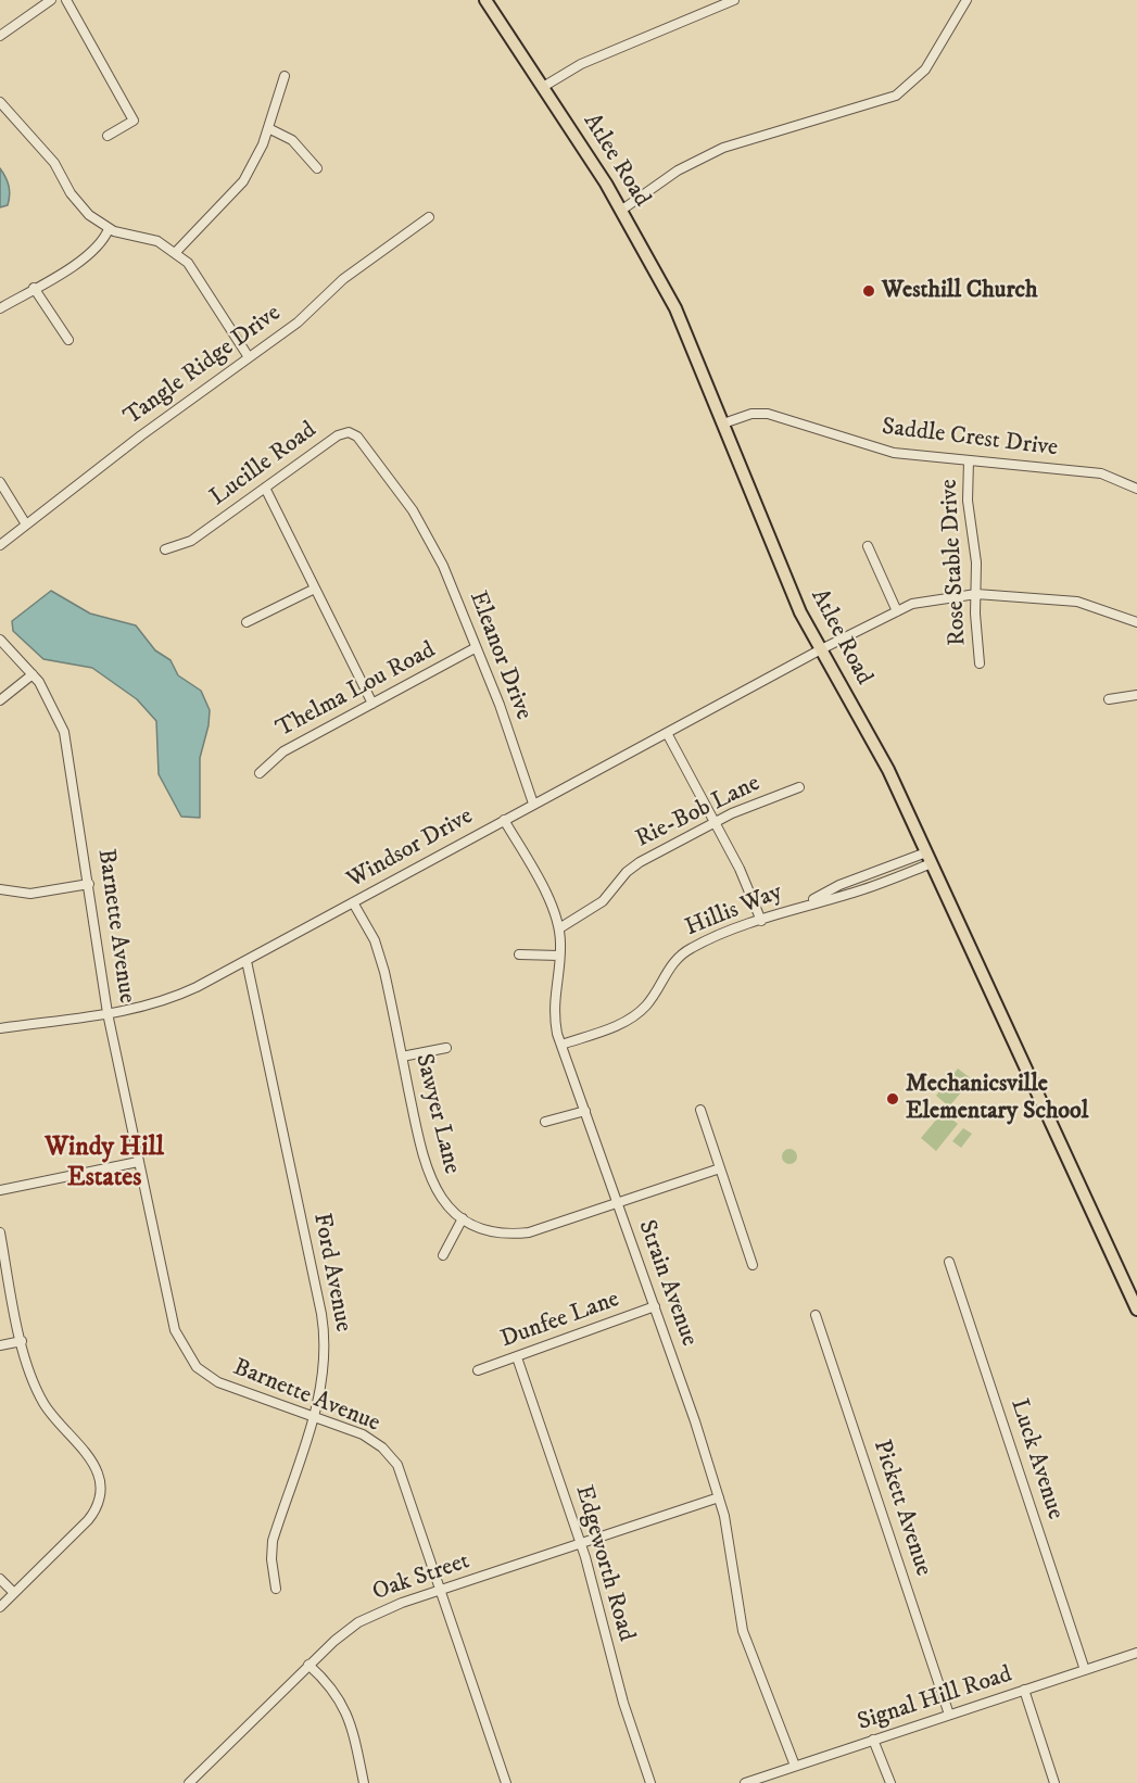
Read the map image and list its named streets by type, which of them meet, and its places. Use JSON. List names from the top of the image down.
{
  "streets": {
    "main road": ["Atlee Road"],
    "street": [
      "Tangle Ridge Drive",
      "Saddle Crest Drive",
      "Lucille Road",
      "Rose Stable Drive",
      "Eleanor Drive",
      "Thelma Lou Road",
      "Rie-Bob Lane",
      "Windsor Drive",
      "Hillis Way",
      "Barnette Avenue",
      "Sawyer Lane",
      "Ford Avenue",
      "Strain Avenue",
      "Dunfee Lane",
      "Luck Avenue",
      "Pickett Avenue",
      "Edgeworth Road",
      "Oak Street",
      "Signal Hill Road"
    ]
  },
  "crossings": [
    ["Atlee Road", "Saddle Crest Drive"],
    ["Atlee Road", "Windsor Drive"],
    ["Atlee Road", "Hillis Way"],
    ["Saddle Crest Drive", "Rose Stable Drive"],
    ["Lucille Road", "Eleanor Drive"],
    ["Rose Stable Drive", "Windsor Drive"],
    ["Eleanor Drive", "Thelma Lou Road"],
    ["Eleanor Drive", "Windsor Drive"],
    ["Rie-Bob Lane", "Strain Avenue"],
    ["Windsor Drive", "Barnette Avenue"],
    ["Windsor Drive", "Sawyer Lane"],
    ["Windsor Drive", "Ford Avenue"],
    ["Windsor Drive", "Strain Avenue"],
    ["Hillis Way", "Strain Avenue"],
    ["Barnette Avenue", "Ford Avenue"],
    ["Barnette Avenue", "Oak Street"],
    ["Sawyer Lane", "Strain Avenue"],
    ["Strain Avenue", "Dunfee Lane"],
    ["Strain Avenue", "Oak Street"],
    ["Strain Avenue", "Signal Hill Road"],
    ["Dunfee Lane", "Edgeworth Road"],
    ["Luck Avenue", "Signal Hill Road"],
    ["Pickett Avenue", "Signal Hill Road"],
    ["Edgeworth Road", "Oak Street"]
  ],
  "districts": ["Windy Hill Estates"],
  "places": ["Westhill Church", "Mechanicsville Elementary School"]
}
